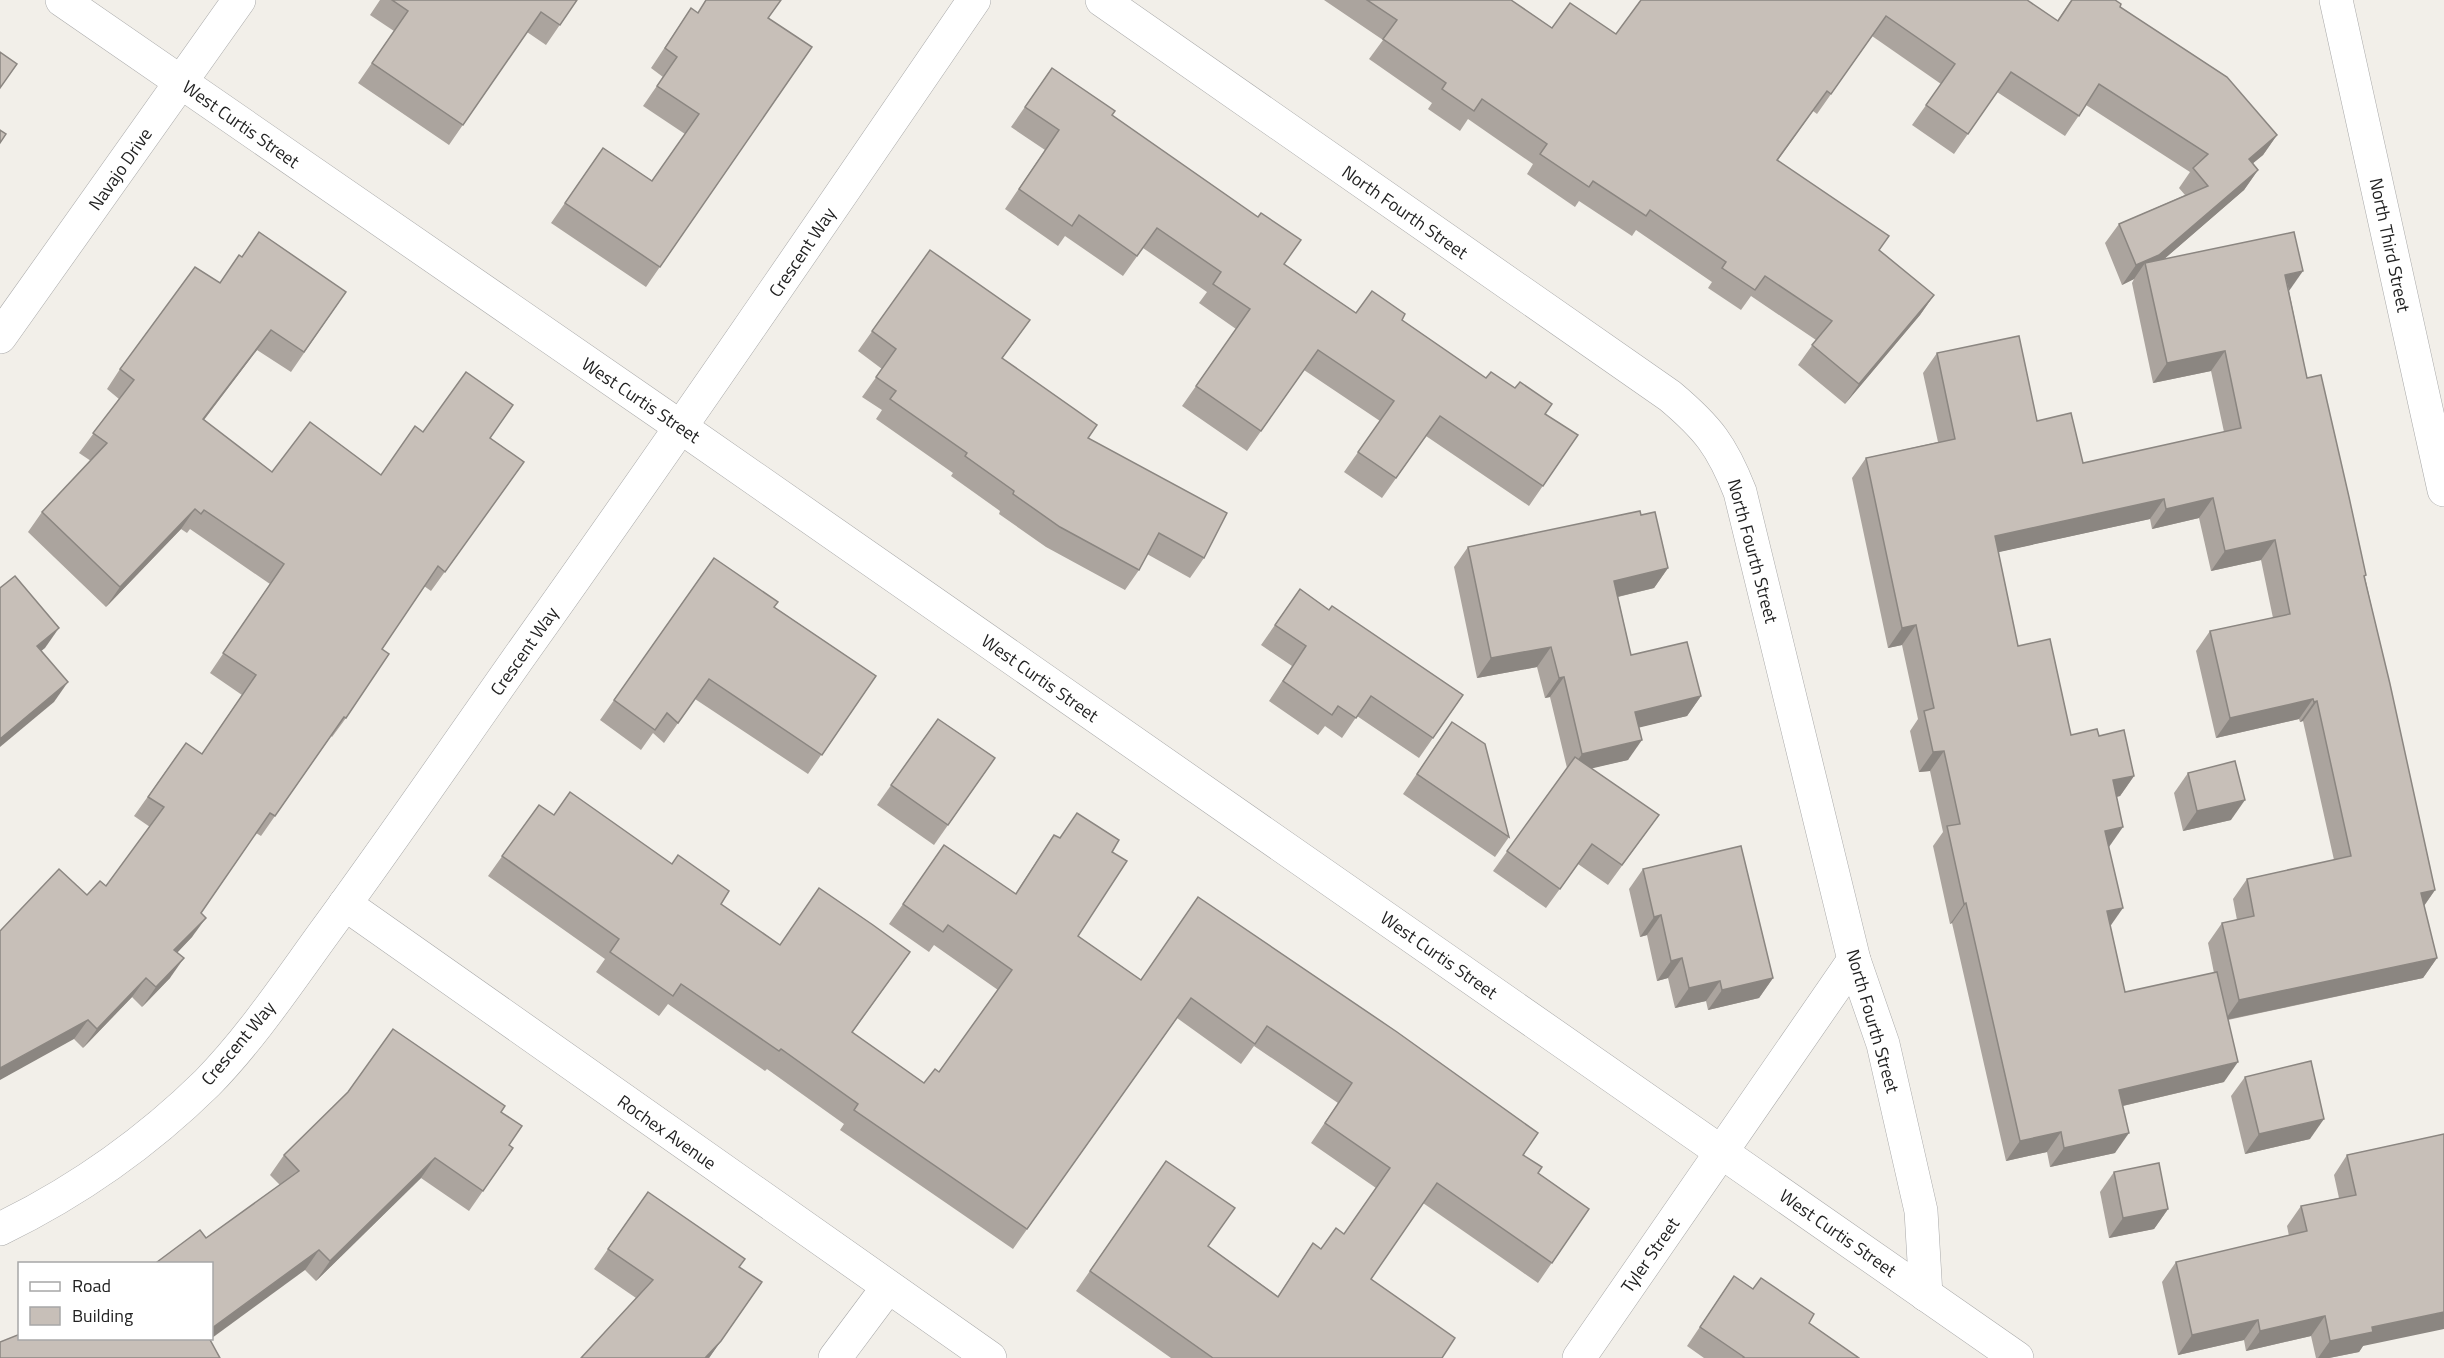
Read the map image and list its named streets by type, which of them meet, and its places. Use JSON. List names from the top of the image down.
{
  "streets": {
    "street": [
      "West Curtis Street",
      "Navajo Drive",
      "North Fourth Street",
      "North Third Street",
      "Crescent Way",
      "Rochex Avenue",
      "Tyler Street"
    ]
  },
  "crossings": [
    ["West Curtis Street", "Navajo Drive"],
    ["West Curtis Street", "North Fourth Street"],
    ["West Curtis Street", "Crescent Way"],
    ["West Curtis Street", "Tyler Street"],
    ["North Fourth Street", "Tyler Street"],
    ["Crescent Way", "Rochex Avenue"]
  ],
  "legend": ["Road", "Building"]
}
